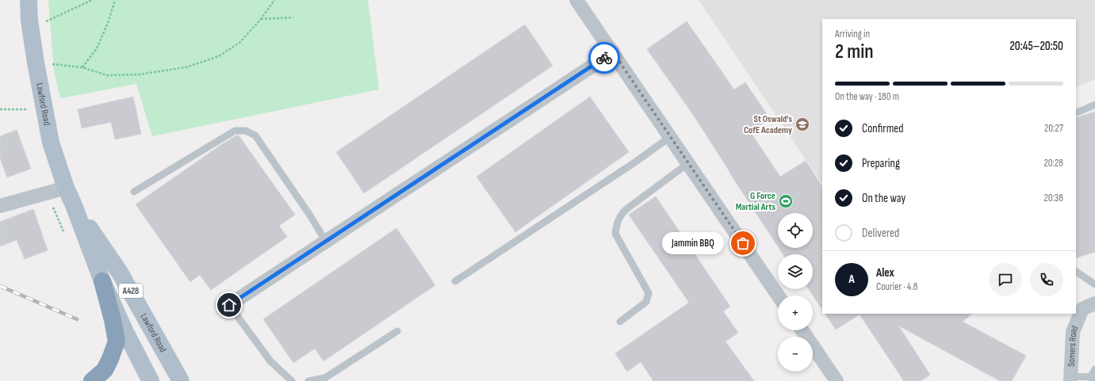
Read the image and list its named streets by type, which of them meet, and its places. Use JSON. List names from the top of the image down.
{
  "streets": {
    "main road": ["Lawford Road", "A428"],
    "street": ["Somers Road"]
  },
  "places": {
    "school or university": ["St Oswald's CofE Academy"],
    "sports": ["G Force Martial Arts"],
    "other": ["Jammin BBQ"]
  },
  "page": {
    "heading": ["2 min", "Arriving in", "20:45–20:50"],
    "panel": ["Alex", "Courier · 4.8"],
    "bar": "On the way · 180 m",
    "list": [
      ["Confirmed", "20:27"],
      ["Preparing", "20:28"],
      ["On the way", "20:38"],
      "Delivered"
    ],
    "map_buttons": ["+", "−"],
    "bubble": "Jammin BBQ",
    "round": "A"
  }
}
